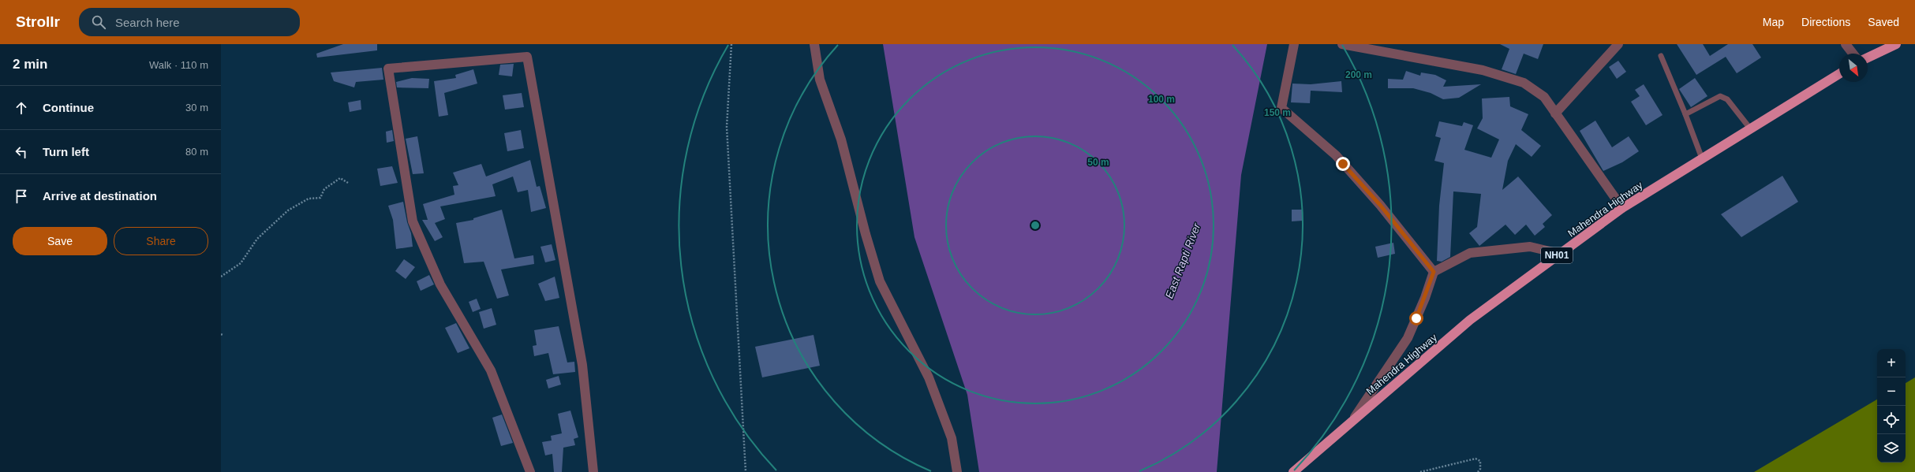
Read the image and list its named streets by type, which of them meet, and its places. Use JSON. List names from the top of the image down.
{
  "streets": {
    "highway": ["Mahendra Highway", "NH01"]
  },
  "water": ["East Rapti River"],
  "north": "bottom right",
  "page": {
    "header": "Strollr",
    "search": "Search here",
    "nav": ["Map", "Directions", "Saved"],
    "heading": ["2 min", "Walk · 110 m"],
    "list": [
      ["Continue", "30 m"],
      ["Turn left", "80 m"],
      "Arrive at destination"
    ],
    "buttons": ["Save", "Share"],
    "map_buttons": ["+", "−"]
  },
  "rings": [
    "200 m",
    "100 m",
    "150 m",
    "50 m"
  ]
}
